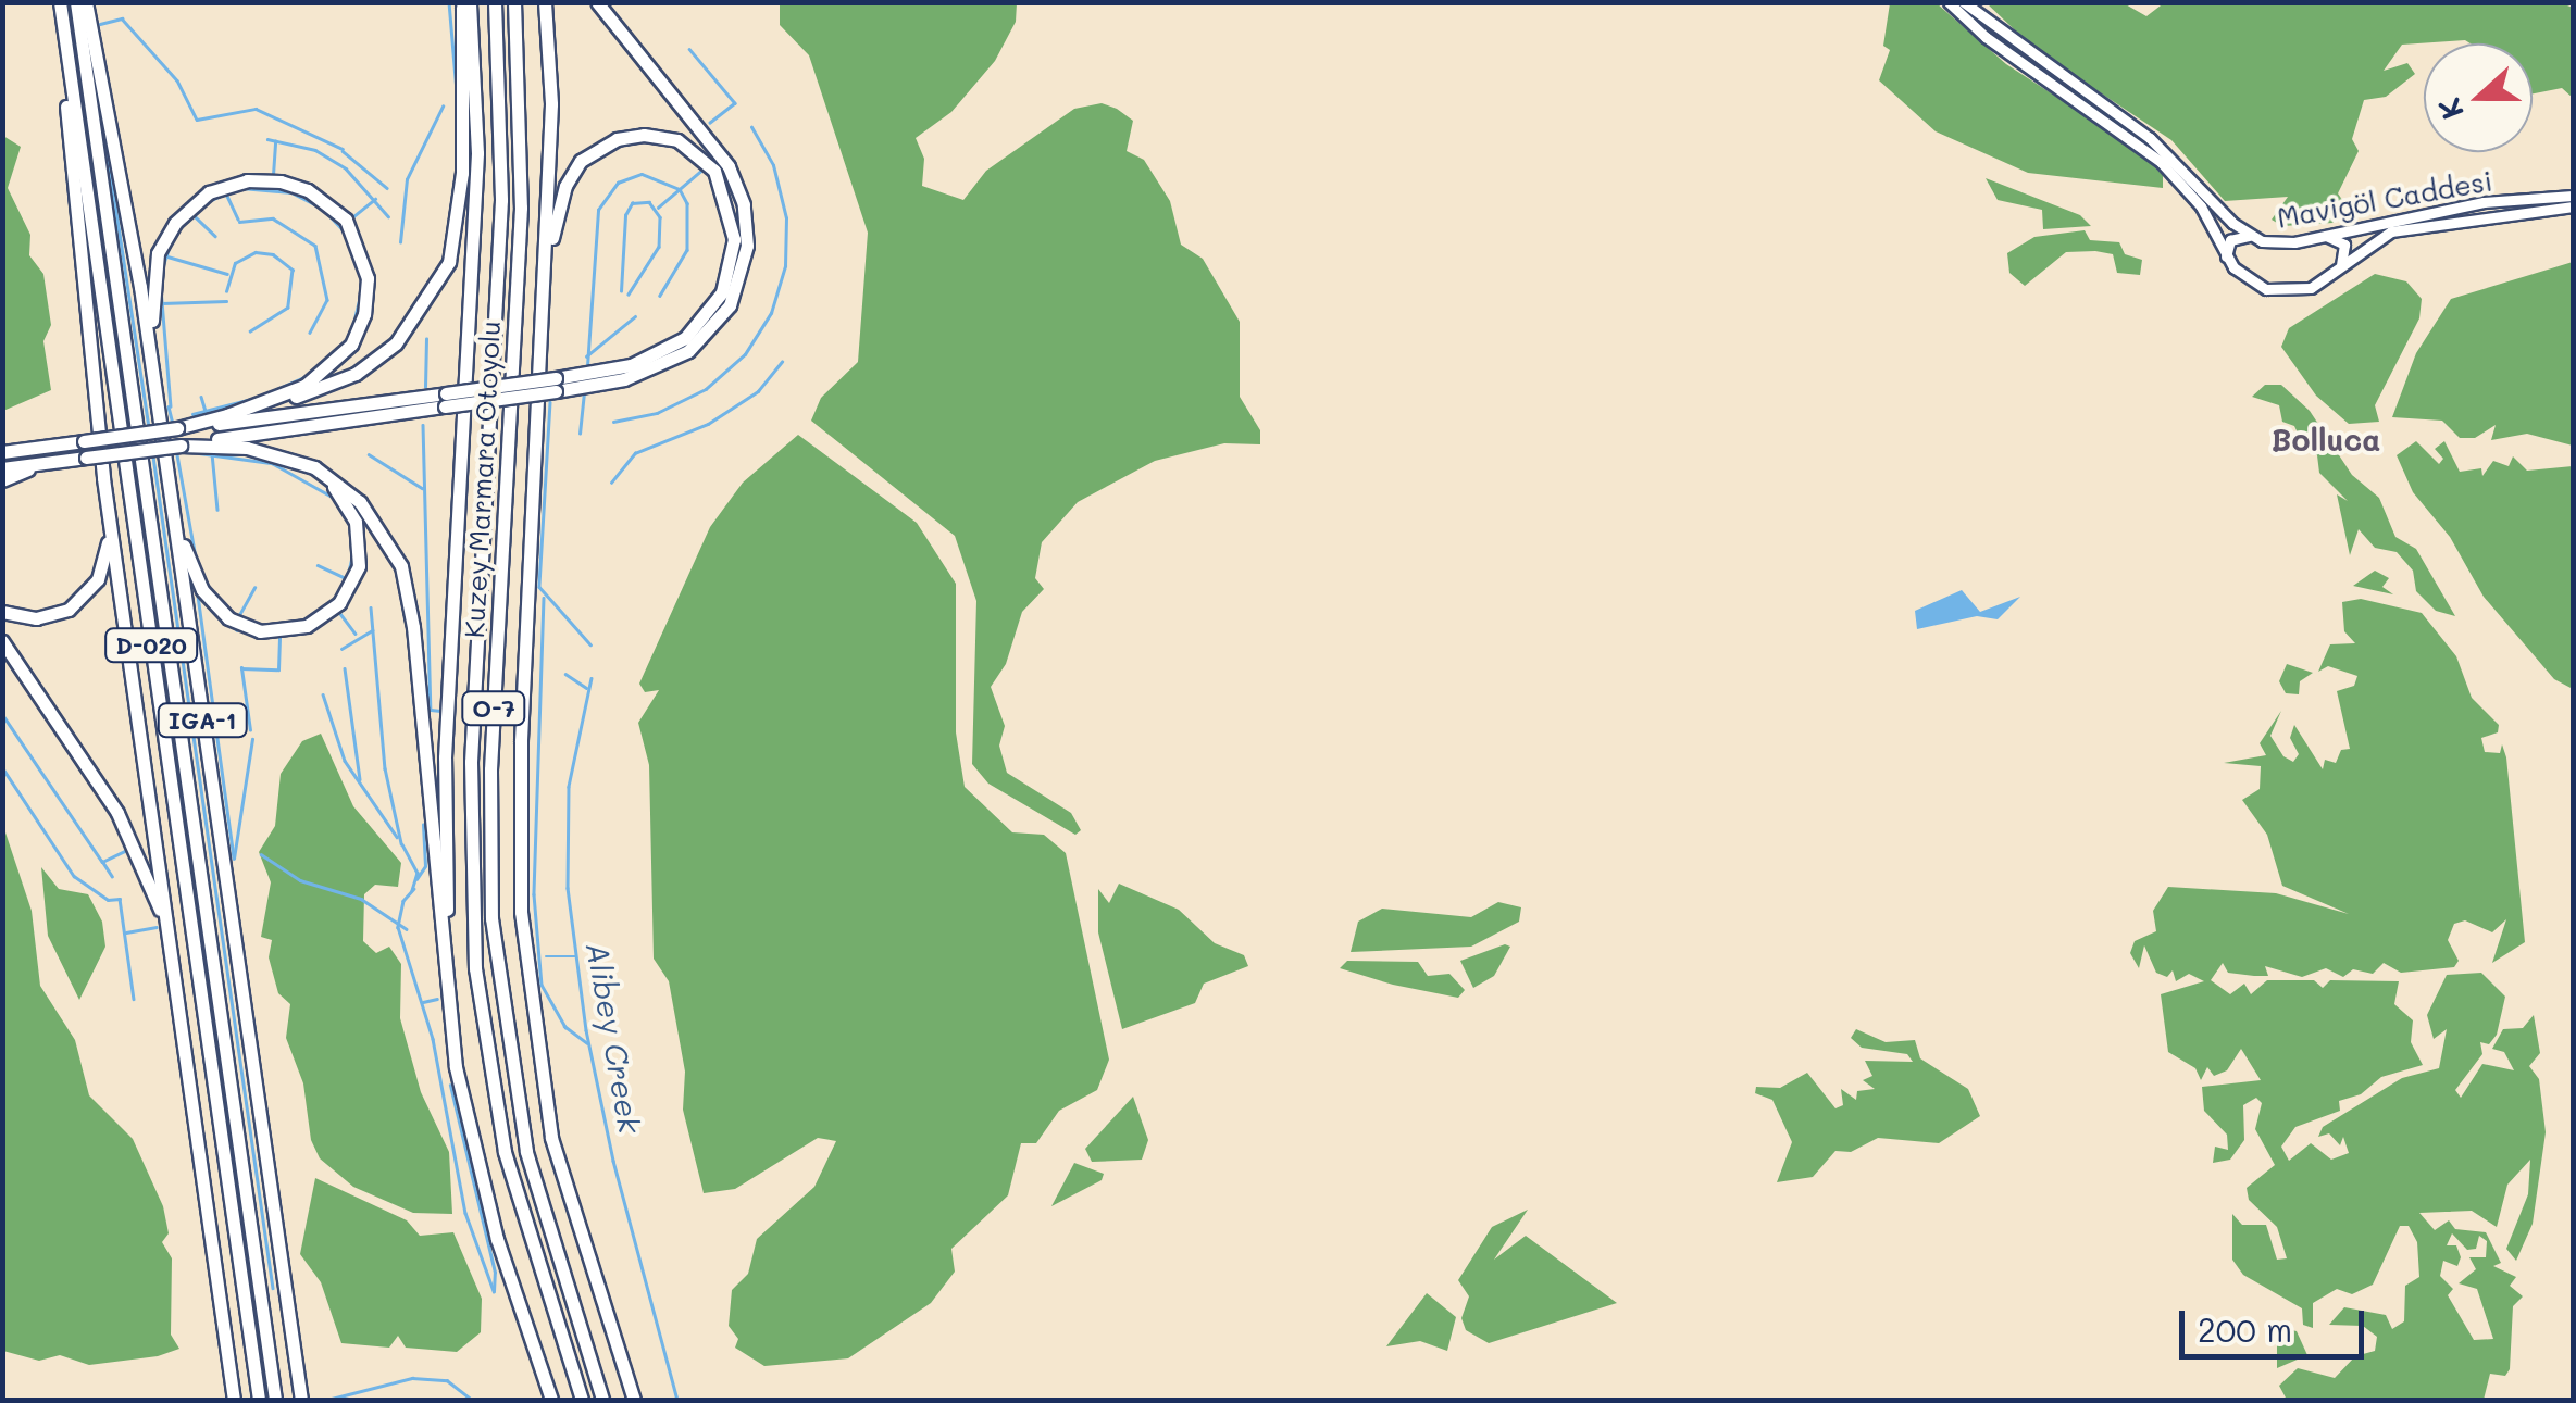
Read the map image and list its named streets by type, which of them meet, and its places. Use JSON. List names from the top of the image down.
{
  "streets": {
    "highway": [
      "Kuzey Marmara Otoyolu",
      "D-020",
      "O-7",
      "IGA-1"
    ],
    "main road": ["Mavigöl Caddesi"]
  },
  "districts": ["Bolluca"],
  "water": ["Alibey Creek"],
  "scale_bar": "200 m",
  "north": "left"
}
